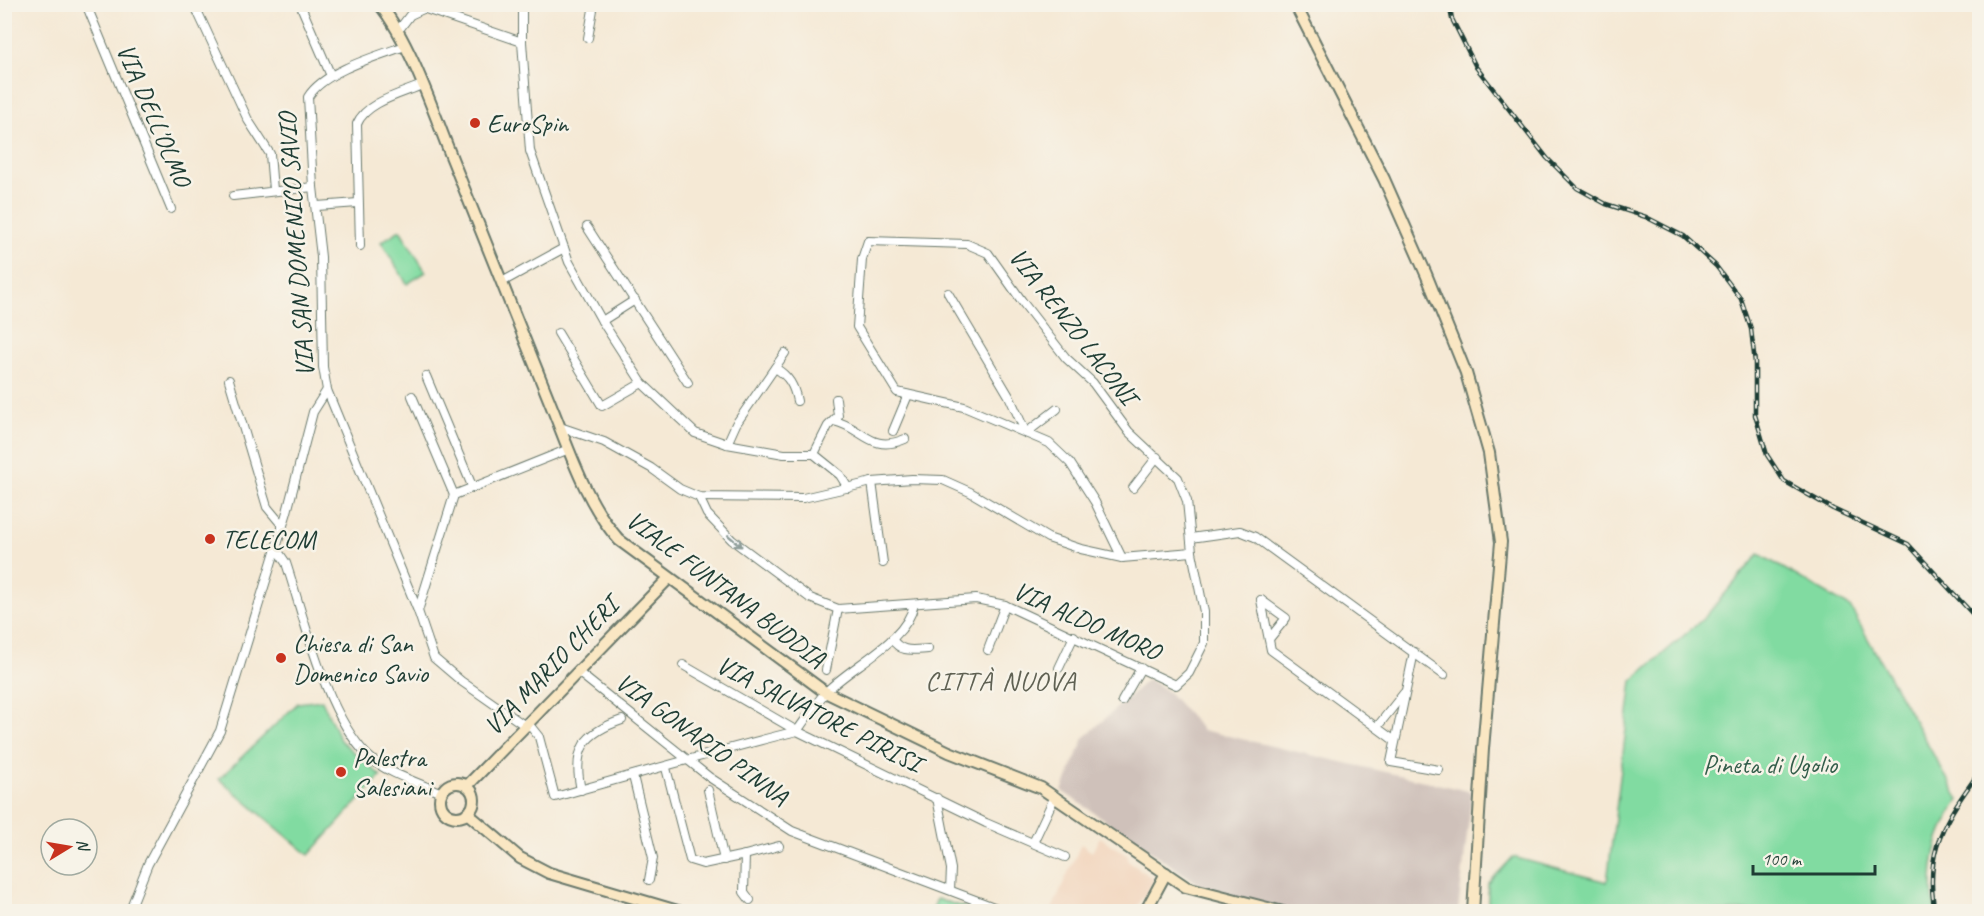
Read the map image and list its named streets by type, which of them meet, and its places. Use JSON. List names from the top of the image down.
{
  "streets": {
    "main road": ["VIALE FUNTANA BUDDIA", "VIA MARIO CHERI"],
    "street": [
      "VIA DELL'OLMO",
      "VIA SAN DOMENICO SAVIO",
      "VIA RENZO LACONI",
      "VIA ALDO MORO",
      "VIA SALVATORE PIRISI",
      "VIA GONARIO PINNA"
    ]
  },
  "crossings": [
    ["VIA SAN DOMENICO SAVIO", "VIALE FUNTANA BUDDIA"],
    ["VIA SAN DOMENICO SAVIO", "VIA MARIO CHERI"],
    ["VIALE FUNTANA BUDDIA", "VIA MARIO CHERI"],
    ["VIA MARIO CHERI", "VIA GONARIO PINNA"]
  ],
  "districts": ["CITTÀ NUOVA"],
  "parks": ["Pineta di Ugolio"],
  "places": [
    "EuroSpin",
    "TELECOM",
    "Chiesa di San Domenico Savio",
    "Palestra Salesiani"
  ],
  "scale_bar": "100 m",
  "north": "right"
}
